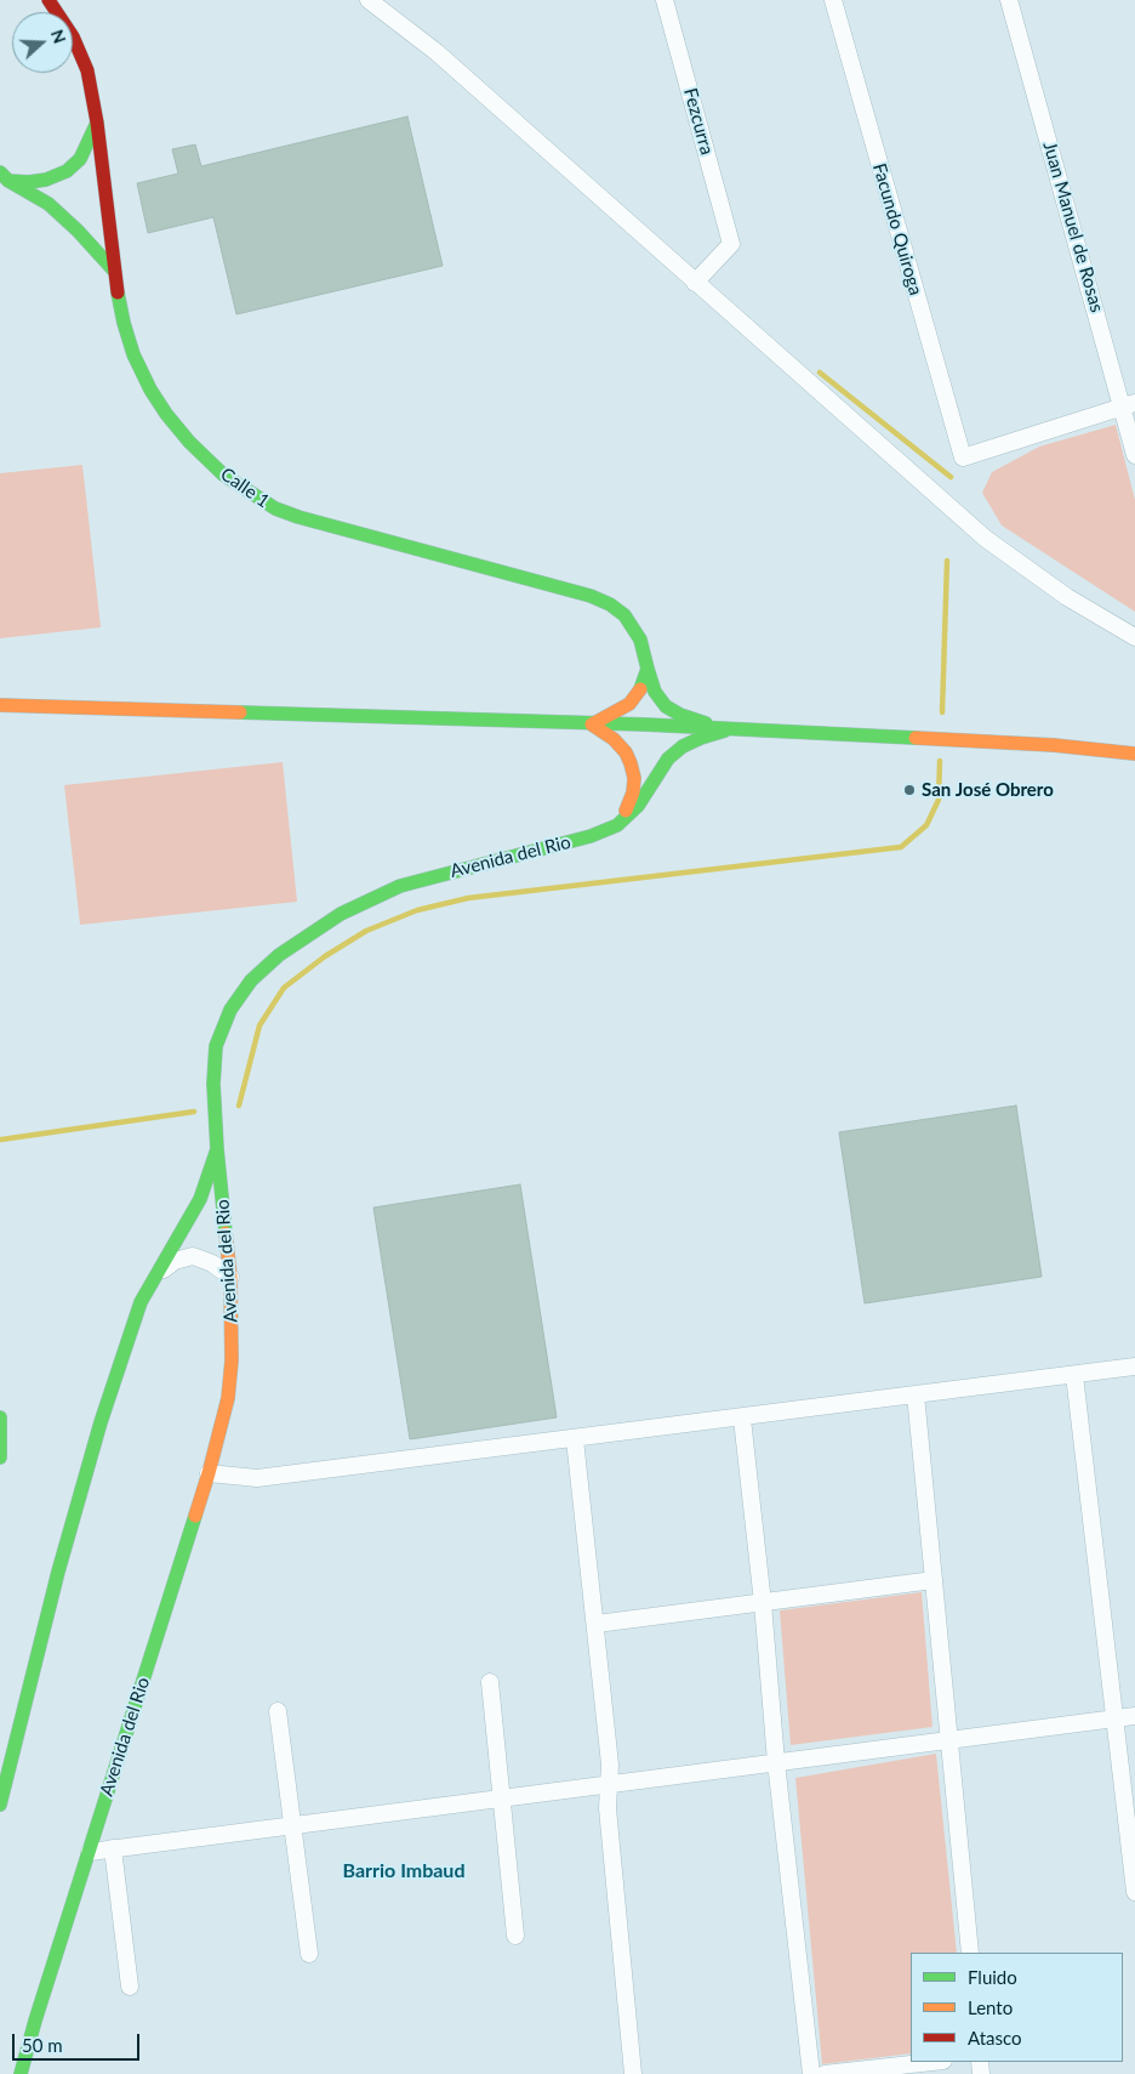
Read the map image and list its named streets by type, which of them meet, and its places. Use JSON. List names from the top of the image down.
{
  "streets": {
    "main road": ["Calle 1", "Avenida del Rio"],
    "street": ["Fezcurra", "Juan Manuel de Rosas", "Facundo Quiroga"]
  },
  "crossings": [
    ["Juan Manuel de Rosas", "Facundo Quiroga"],
    ["Calle 1", "Avenida del Rio"]
  ],
  "districts": ["Barrio Imbaud"],
  "places": ["San José Obrero"],
  "legend": ["Fluido", "Lento", "Atasco"],
  "scale_bar": "50 m",
  "north": "right"
}
